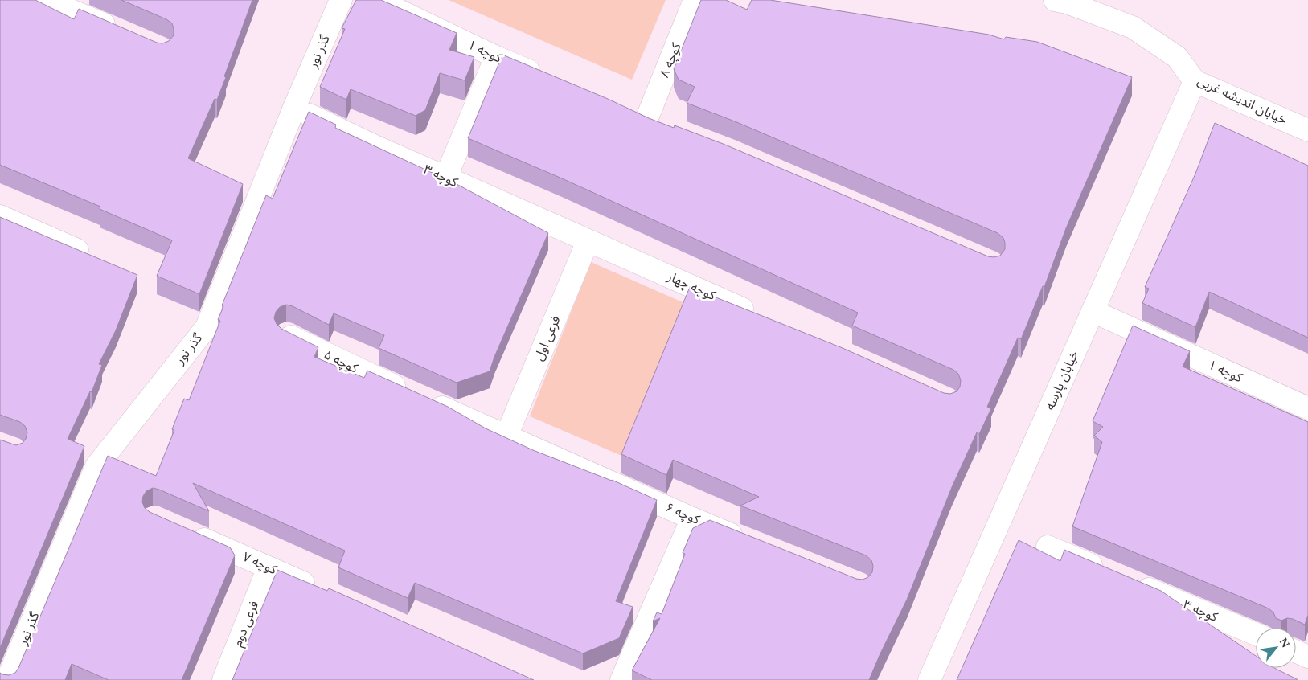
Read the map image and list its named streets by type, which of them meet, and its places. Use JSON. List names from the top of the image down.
{
  "streets": {
    "street": [
      "گذر نور",
      "کوچه ۱",
      "کوچه ۸",
      "خیابان اندیشه غربی",
      "کوچه ۳",
      "کوچه چهار",
      "فرعی اول",
      "کوچه ۵",
      "خیابان پارسه",
      "کوچه ۶",
      "کوچه ۷",
      "فرعی دوم"
    ]
  },
  "crossings": [
    ["گذر نور", "کوچه ۳"],
    ["کوچه ۱", "خیابان پارسه"],
    ["خیابان اندیشه غربی", "خیابان پارسه"],
    ["کوچه ۳", "کوچه چهار"],
    ["کوچه ۳", "فرعی اول"],
    ["کوچه چهار", "فرعی اول"],
    ["فرعی اول", "کوچه ۵"],
    ["فرعی اول", "کوچه ۶"],
    ["کوچه ۵", "کوچه ۶"],
    ["کوچه ۷", "فرعی دوم"]
  ],
  "north": "top right"
}
